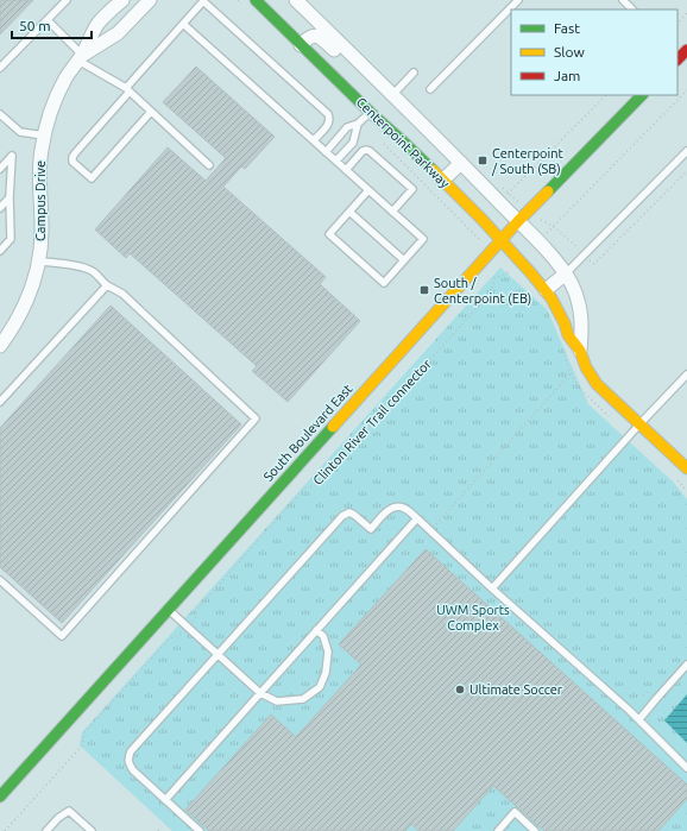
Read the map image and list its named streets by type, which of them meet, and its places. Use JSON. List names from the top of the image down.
{
  "streets": {
    "street": ["Centerpoint Parkway", "Campus Drive", "South Boulevard East"],
    "path": ["Clinton River Trail connector"]
  },
  "crossings": [
    ["Centerpoint Parkway", "South Boulevard East"]
  ],
  "parks": ["UWM Sports Complex"],
  "places": {
    "transit": ["Centerpoint / South (SB)", "South / Centerpoint (EB)"],
    "other": ["Ultimate Soccer"]
  },
  "legend": ["Fast", "Slow", "Jam"],
  "scale_bar": "50 m"
}
